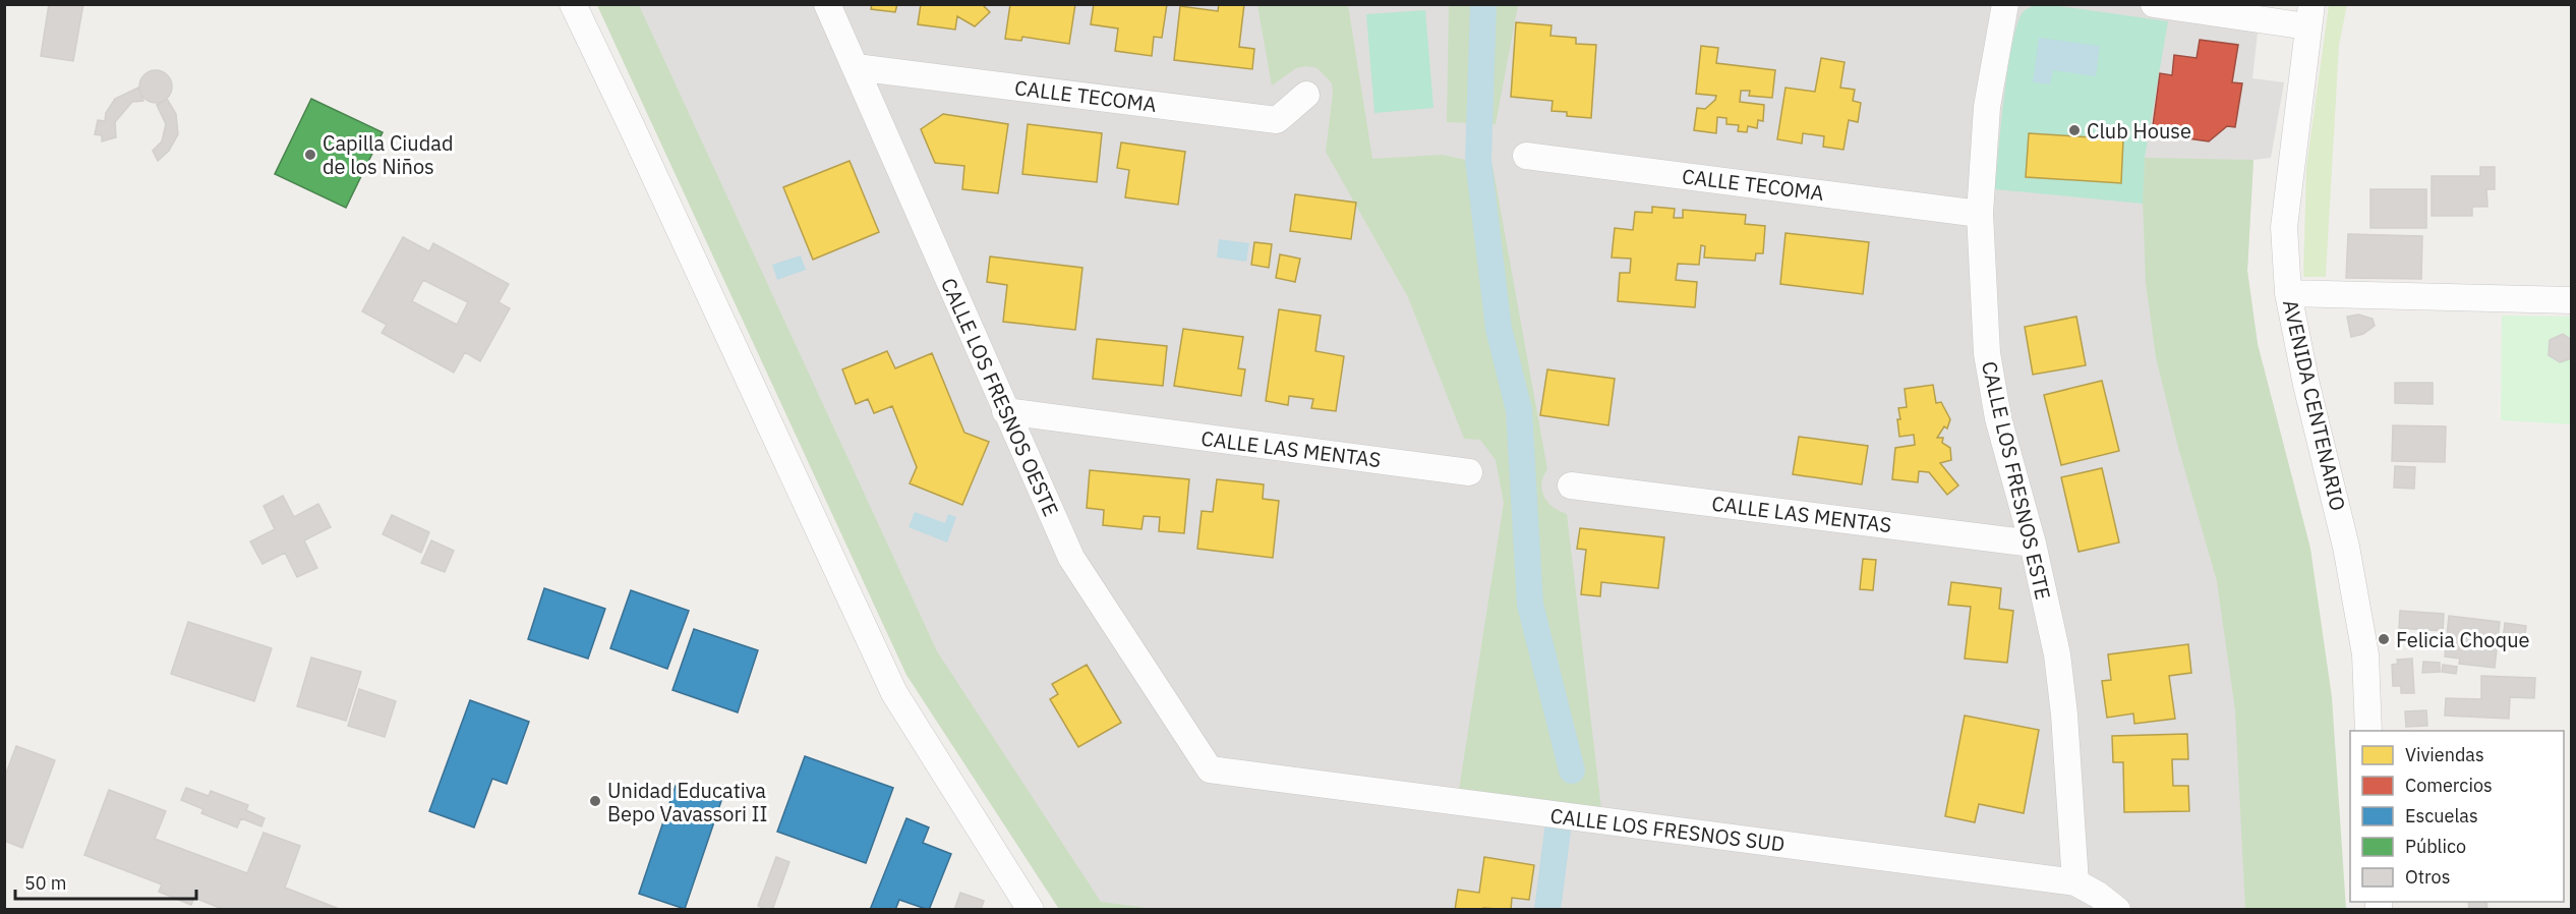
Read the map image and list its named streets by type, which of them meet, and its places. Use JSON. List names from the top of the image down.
{
  "streets": {
    "street": [
      "CALLE TECOMA",
      "CALLE LOS FRESNOS OESTE",
      "AVENIDA CENTENARIO",
      "CALLE LAS MENTAS",
      "CALLE LOS FRESNOS ESTE",
      "CALLE LOS FRESNOS SUD"
    ]
  },
  "crossings": [
    ["CALLE TECOMA", "CALLE LOS FRESNOS OESTE"],
    ["CALLE TECOMA", "CALLE LOS FRESNOS ESTE"],
    ["CALLE LOS FRESNOS OESTE", "CALLE LAS MENTAS"],
    ["CALLE LOS FRESNOS OESTE", "CALLE LOS FRESNOS SUD"],
    ["CALLE LAS MENTAS", "CALLE LOS FRESNOS ESTE"],
    ["CALLE LOS FRESNOS ESTE", "CALLE LOS FRESNOS SUD"]
  ],
  "places": [
    "Club House",
    "Capilla Ciudad de los Niños",
    "Felicia Choque",
    "Unidad Educativa Bepo Vavassori II"
  ],
  "legend": [
    "Viviendas",
    "Comercios",
    "Escuelas",
    "Público",
    "Otros"
  ],
  "scale_bar": "50 m"
}
